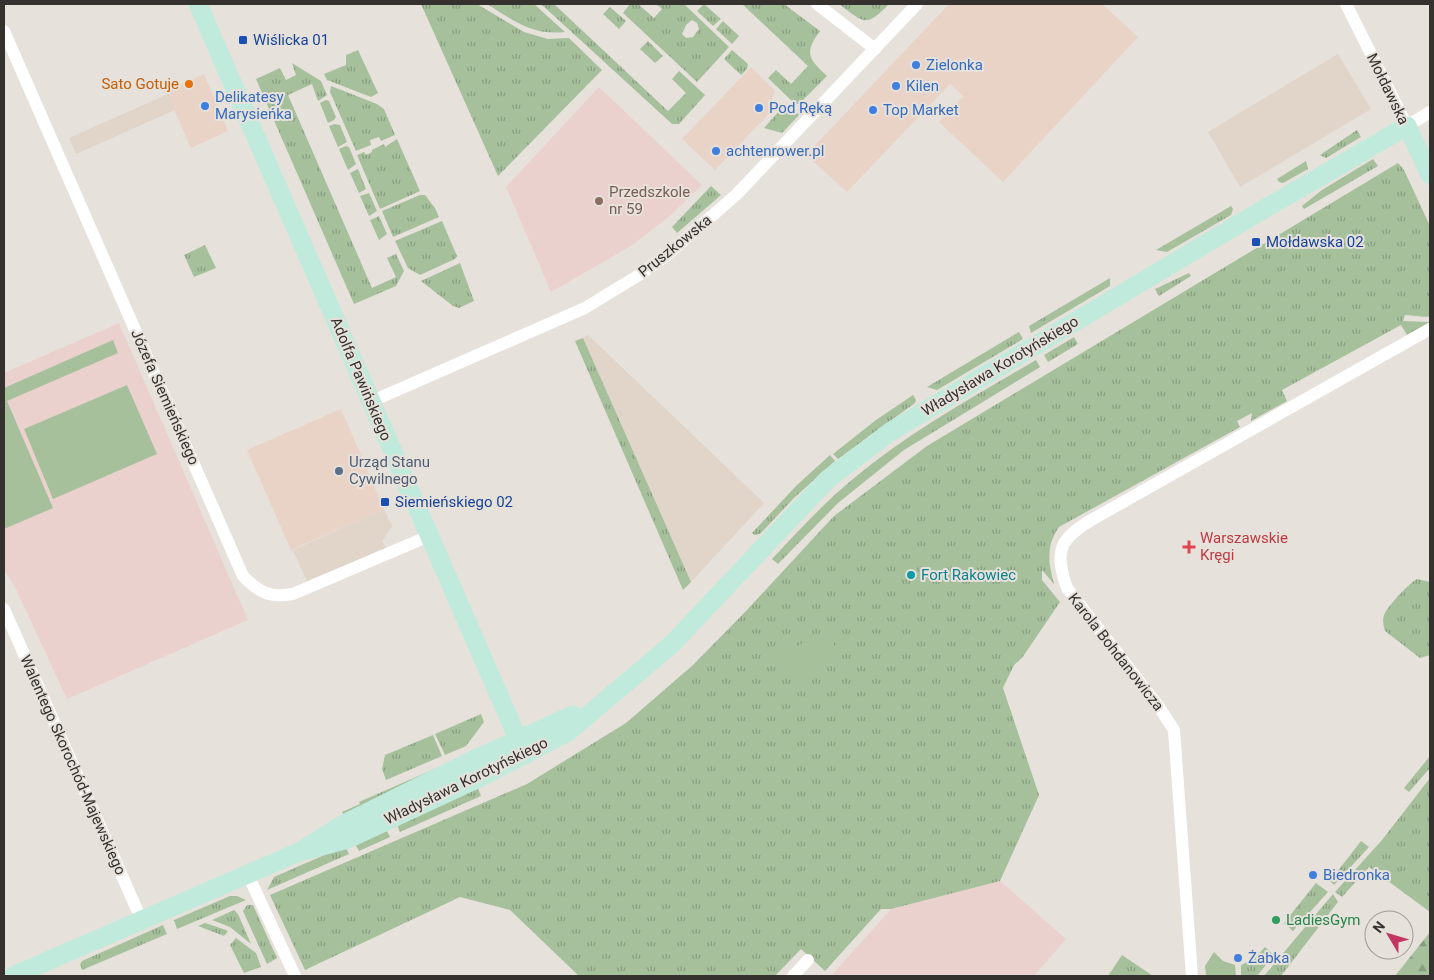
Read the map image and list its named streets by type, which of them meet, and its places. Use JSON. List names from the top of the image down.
{
  "streets": {
    "street": [
      "Mołdawska",
      "Pruszkowska",
      "Władysława Korotyńskiego",
      "Adolfa Pawińskiego",
      "Józefa Siemieńskiego",
      "Karola Bohdanowicza",
      "Walentego Skorochód-Majewskiego"
    ]
  },
  "crossings": [
    ["Mołdawska", "Władysława Korotyńskiego"],
    ["Pruszkowska", "Adolfa Pawińskiego"],
    ["Władysława Korotyńskiego", "Adolfa Pawińskiego"],
    ["Władysława Korotyńskiego", "Walentego Skorochód-Majewskiego"],
    ["Adolfa Pawińskiego", "Józefa Siemieńskiego"]
  ],
  "places": {
    "transit": ["Wiślicka 01", "Mołdawska 02", "Siemieńskiego 02"],
    "other": [
      "Zielonka",
      "Sato Gotuje",
      "Kilen",
      "Delikatesy Marysieńka",
      "Pod Ręką",
      "Top Market",
      "achtenrower.pl",
      "Przedszkole nr 59",
      "Urząd Stanu Cywilnego",
      "Fort Rakowiec",
      "Biedronka",
      "LadiesGym",
      "Żabka"
    ],
    "health": ["Warszawskie Kręgi"]
  },
  "north": "top left"
}
